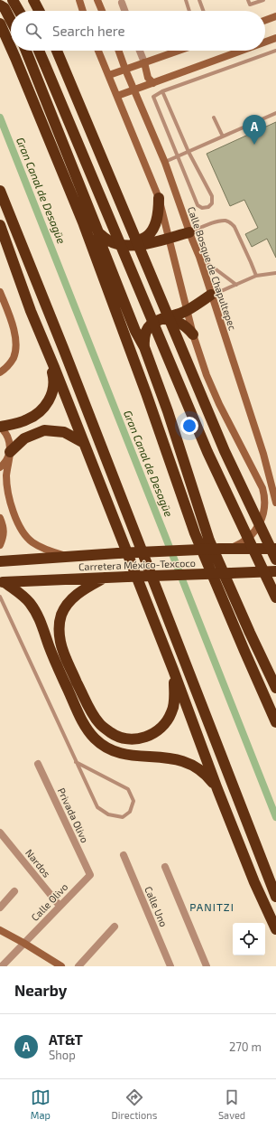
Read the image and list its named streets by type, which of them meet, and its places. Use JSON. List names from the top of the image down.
{
  "streets": {
    "highway": ["Carretera México-Texcoco"],
    "main road": ["Calle Bosque de Chapultepec"],
    "street": [
      "Privada Olivo",
      "Nardos",
      "Calle Olivo",
      "Calle Uno"
    ]
  },
  "crossings": [
    ["Privada Olivo", "Calle Olivo"],
    ["Nardos", "Calle Olivo"]
  ],
  "districts": ["PANITZI"],
  "water": ["Gran Canal de Desagüe"],
  "page": {
    "search": "Search here",
    "pins": "A",
    "heading": "Nearby",
    "list": [
      {
        "mark": "A",
        "name": "AT&T",
        "note": "Shop",
        "value": "270 m"
      }
    ],
    "nav": ["Map", "Directions", "Saved"]
  }
}
